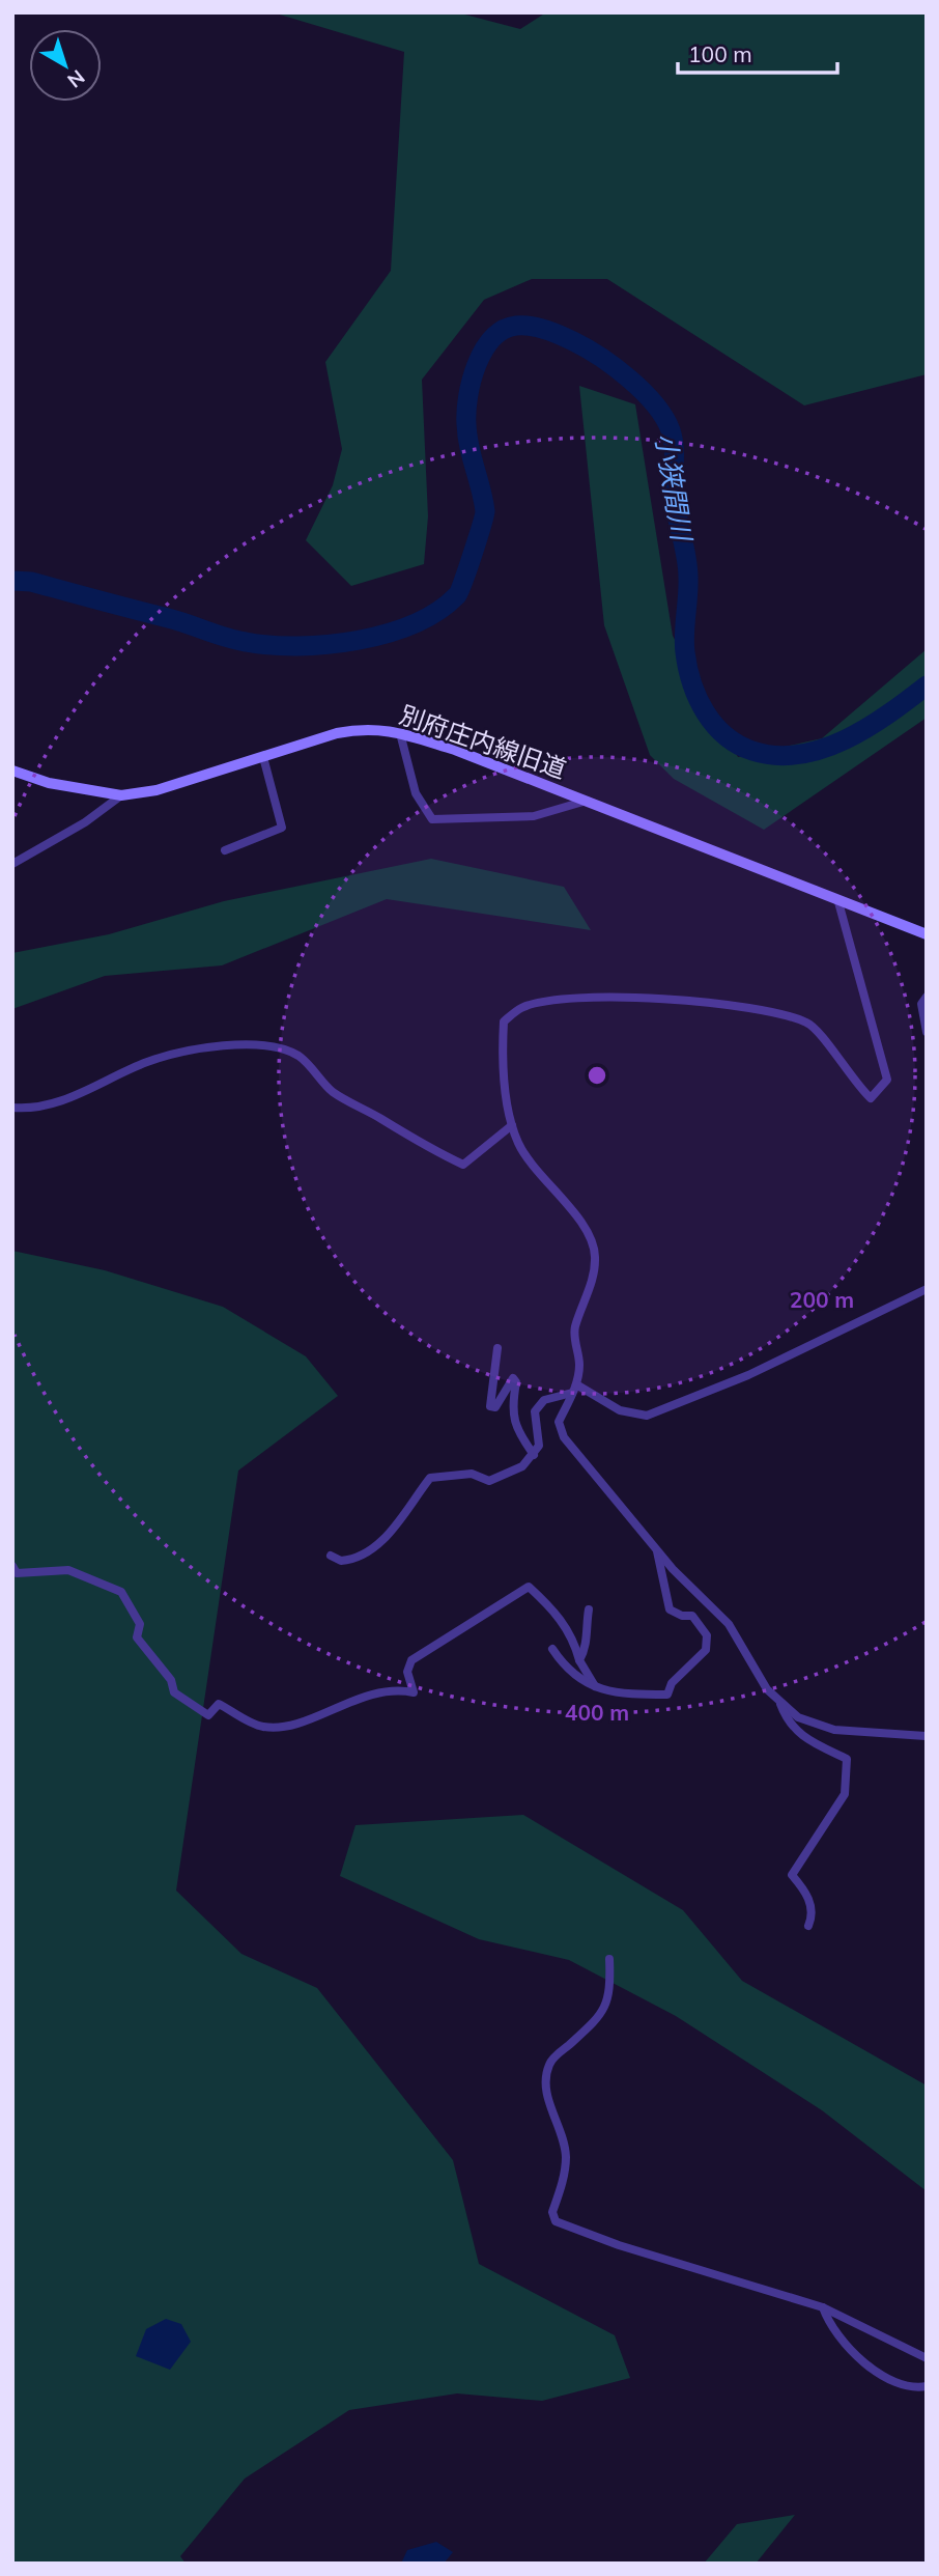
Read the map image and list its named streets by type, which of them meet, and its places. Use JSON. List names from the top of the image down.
{
  "streets": {
    "street": ["別府庄内線旧道"]
  },
  "water": ["小狭間川"],
  "scale_bar": "100 m",
  "north": "bottom right",
  "rings": ["200 m", "400 m"]
}
